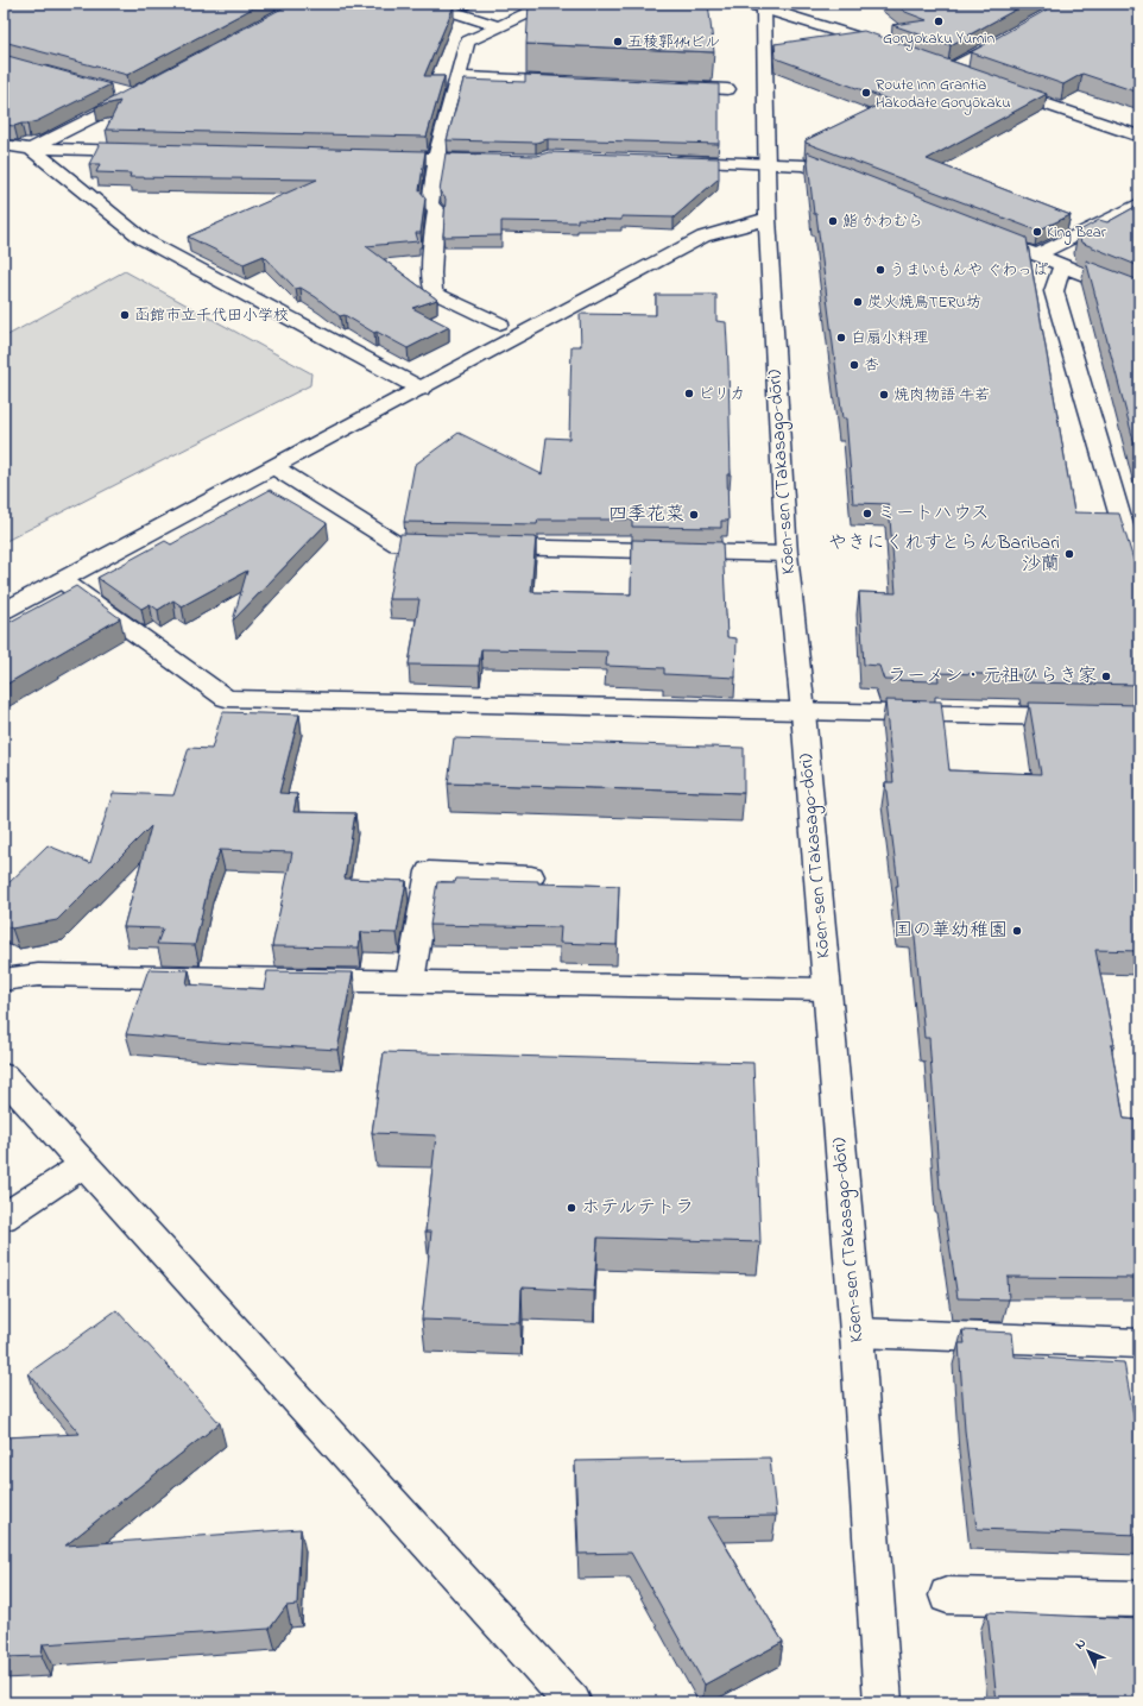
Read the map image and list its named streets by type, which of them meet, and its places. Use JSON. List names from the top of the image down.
{
  "streets": {
    "street": ["Kōen-sen (Takasago-dōri)"]
  },
  "places": [
    "Goryokaku Yumin",
    "五稜郭114ビル",
    "Route Inn Grantia Hakodate Goryōkaku",
    "鮨 かわむら",
    "King Bear",
    "うまいもんや ぐわっぱ",
    "炭火焼鳥TERU坊",
    "函館市立千代田小学校",
    "白扇小料理",
    "杏",
    "ピリカ",
    "焼肉物語 牛若",
    "ミートハウス",
    "四季花菜",
    "やきにくれすとらんBaribari 沙蘭",
    "ラーメン・元祖ひらき家",
    "国の華幼稚園",
    "ホテルテトラ"
  ],
  "north": "top left"
}
